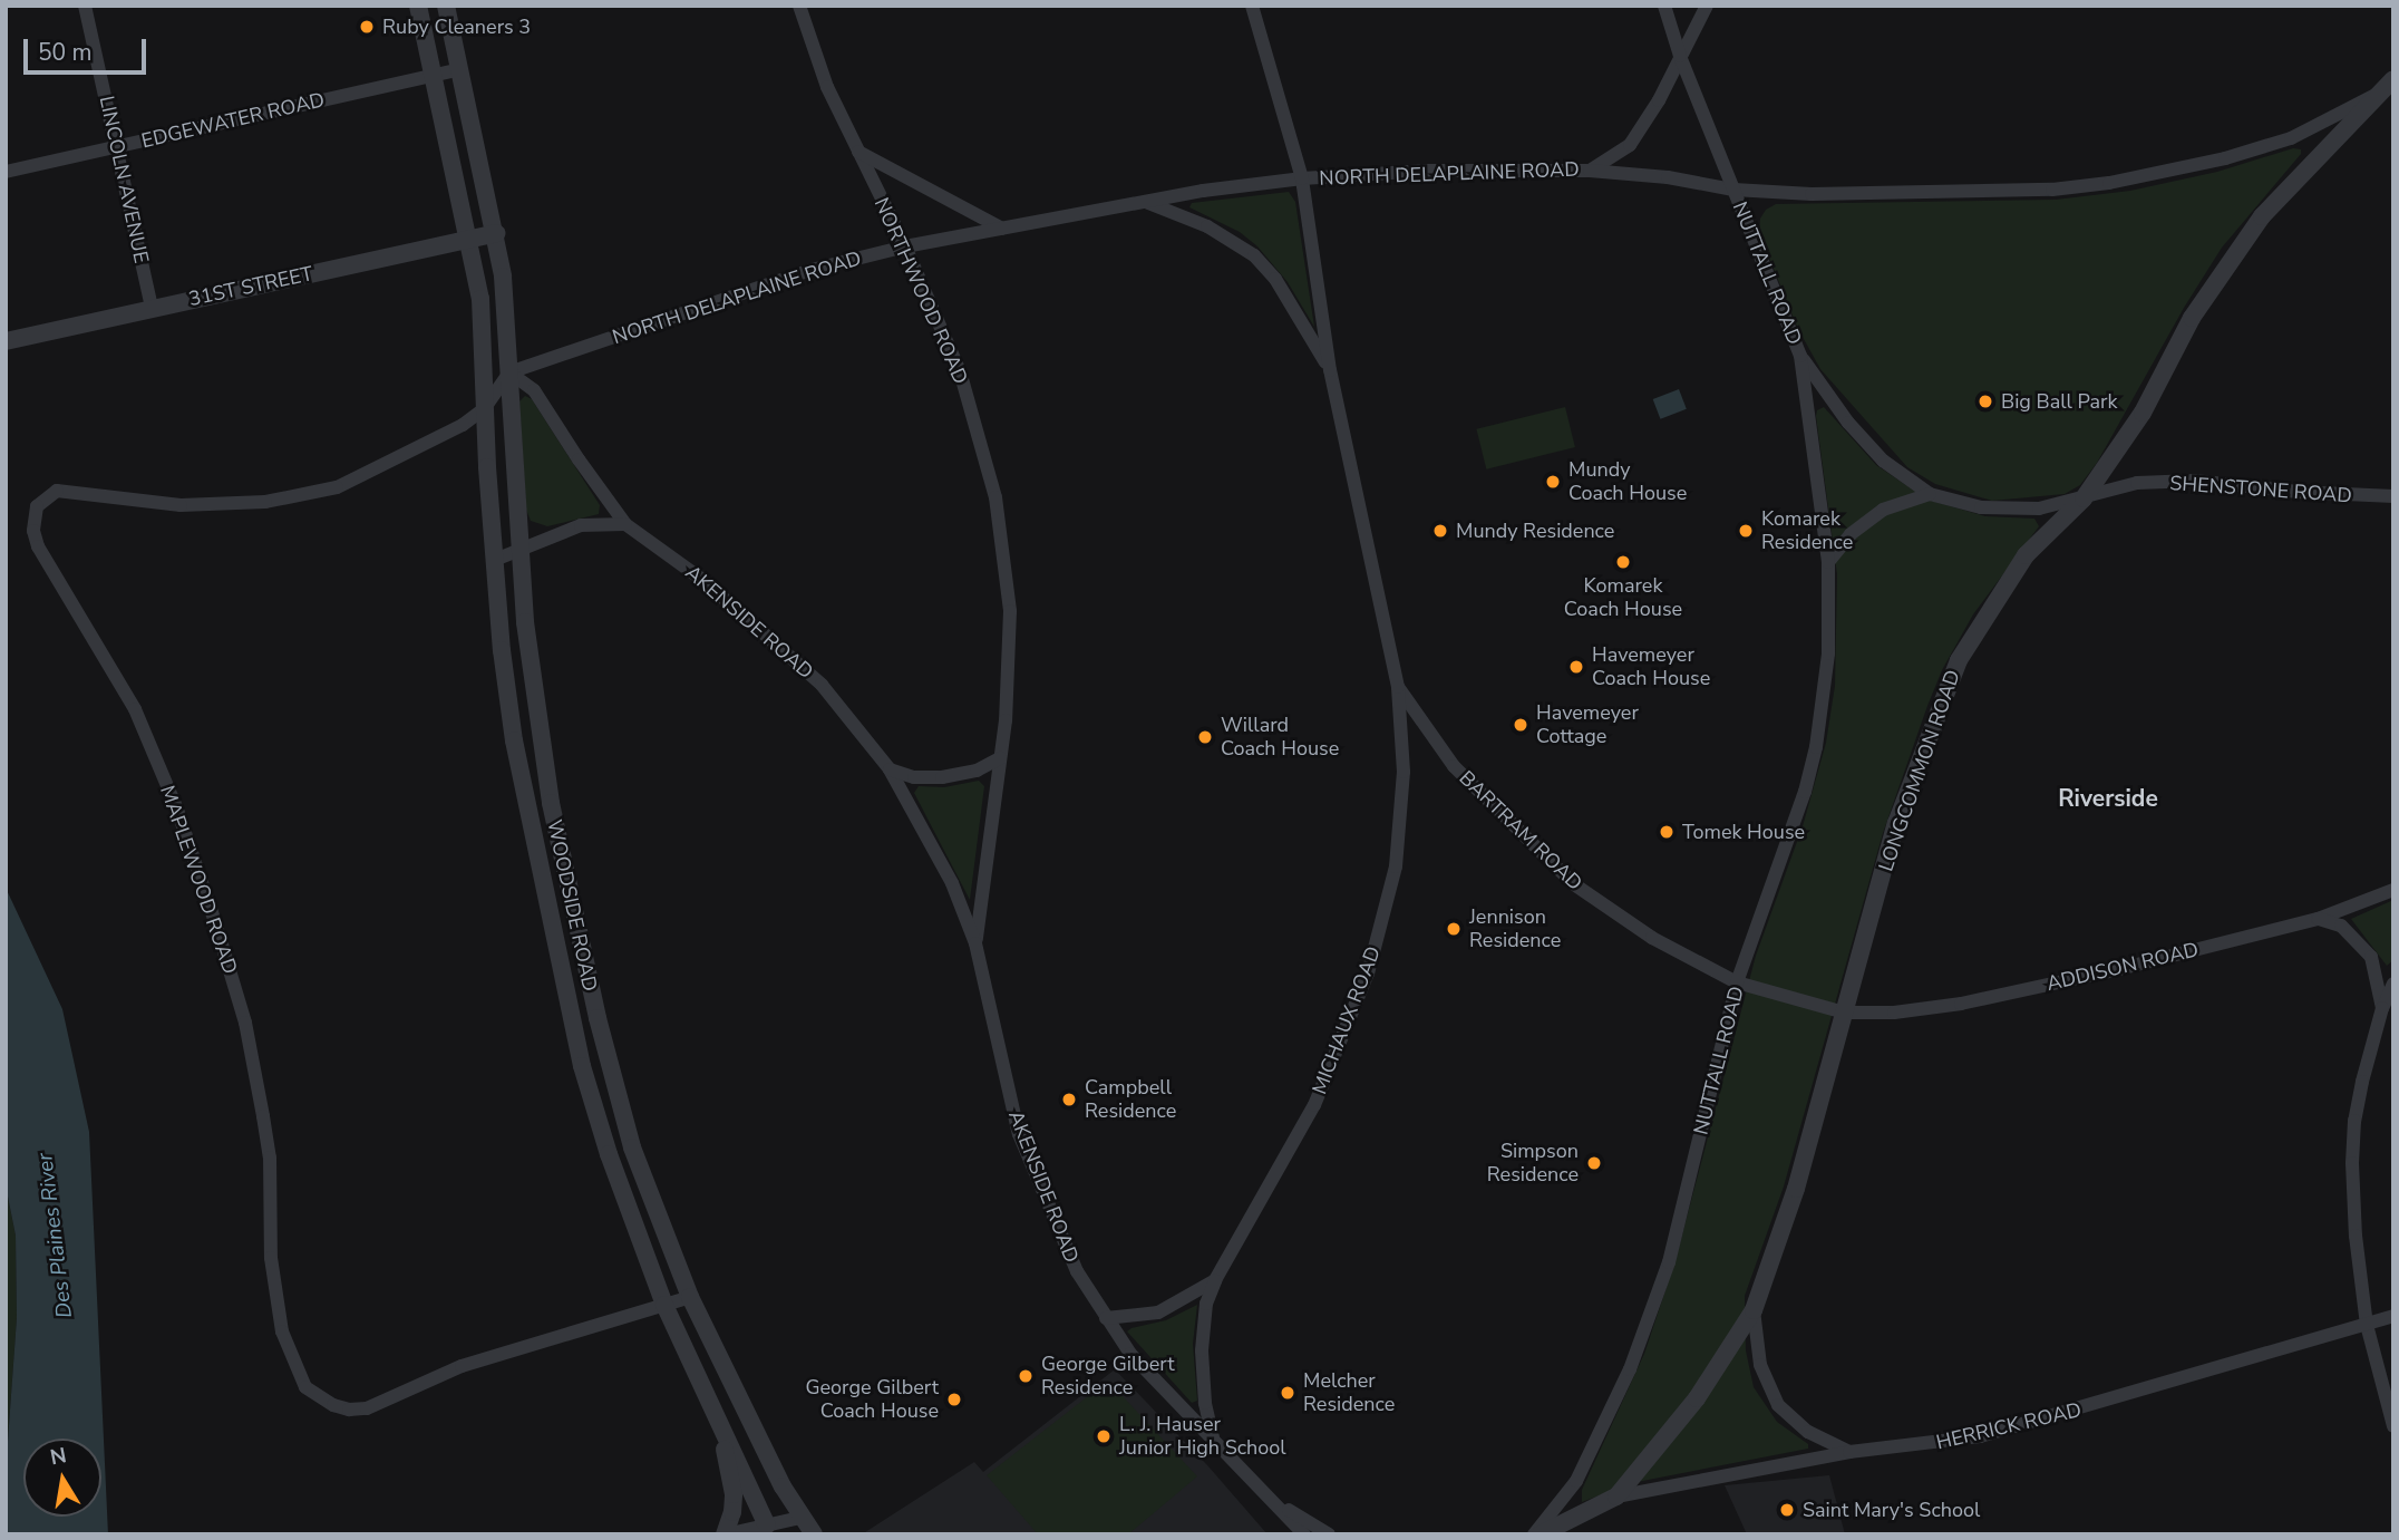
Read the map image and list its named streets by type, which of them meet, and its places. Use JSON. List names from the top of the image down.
{
  "streets": {
    "street": [
      "EDGEWATER ROAD",
      "NORTH DELAPLAINE ROAD",
      "LINCOLN AVENUE",
      "NUTTALL ROAD",
      "31ST STREET",
      "NORTHWOOD ROAD",
      "SHENSTONE ROAD",
      "AKENSIDE ROAD",
      "LONGCOMMON ROAD",
      "BARTRAM ROAD",
      "MAPLEWOOD ROAD",
      "WOODSIDE ROAD",
      "ADDISON ROAD",
      "MICHAUX ROAD",
      "HERRICK ROAD"
    ]
  },
  "crossings": [
    ["EDGEWATER ROAD", "LINCOLN AVENUE"],
    ["EDGEWATER ROAD", "WOODSIDE ROAD"],
    ["NORTH DELAPLAINE ROAD", "NUTTALL ROAD"],
    ["NORTH DELAPLAINE ROAD", "NORTHWOOD ROAD"],
    ["NORTH DELAPLAINE ROAD", "AKENSIDE ROAD"],
    ["NORTH DELAPLAINE ROAD", "LONGCOMMON ROAD"],
    ["NORTH DELAPLAINE ROAD", "MAPLEWOOD ROAD"],
    ["NORTH DELAPLAINE ROAD", "WOODSIDE ROAD"],
    ["NORTH DELAPLAINE ROAD", "MICHAUX ROAD"],
    ["LINCOLN AVENUE", "31ST STREET"],
    ["NUTTALL ROAD", "SHENSTONE ROAD"],
    ["NUTTALL ROAD", "LONGCOMMON ROAD"],
    ["NUTTALL ROAD", "BARTRAM ROAD"],
    ["31ST STREET", "WOODSIDE ROAD"],
    ["NORTHWOOD ROAD", "AKENSIDE ROAD"],
    ["SHENSTONE ROAD", "LONGCOMMON ROAD"],
    ["AKENSIDE ROAD", "MAPLEWOOD ROAD"],
    ["AKENSIDE ROAD", "WOODSIDE ROAD"],
    ["AKENSIDE ROAD", "MICHAUX ROAD"],
    ["LONGCOMMON ROAD", "BARTRAM ROAD"],
    ["LONGCOMMON ROAD", "ADDISON ROAD"],
    ["LONGCOMMON ROAD", "HERRICK ROAD"],
    ["BARTRAM ROAD", "ADDISON ROAD"],
    ["BARTRAM ROAD", "MICHAUX ROAD"],
    ["MAPLEWOOD ROAD", "WOODSIDE ROAD"]
  ],
  "districts": ["Riverside"],
  "water": ["Des Plaines River"],
  "places": [
    "Ruby Cleaners 3",
    "Big Ball Park",
    "Mundy Coach House",
    "Mundy Residence",
    "Komarek Residence",
    "Komarek Coach House",
    "Havemeyer Coach House",
    "Havemeyer Cottage",
    "Willard Coach House",
    "Tomek House",
    "Jennison Residence",
    "Campbell Residence",
    "Simpson Residence",
    "George Gilbert Residence",
    "Melcher Residence",
    "George Gilbert Coach House",
    "L. J. Hauser Junior High School",
    "Saint Mary's School"
  ],
  "scale_bar": "50 m",
  "north": "top"
}
